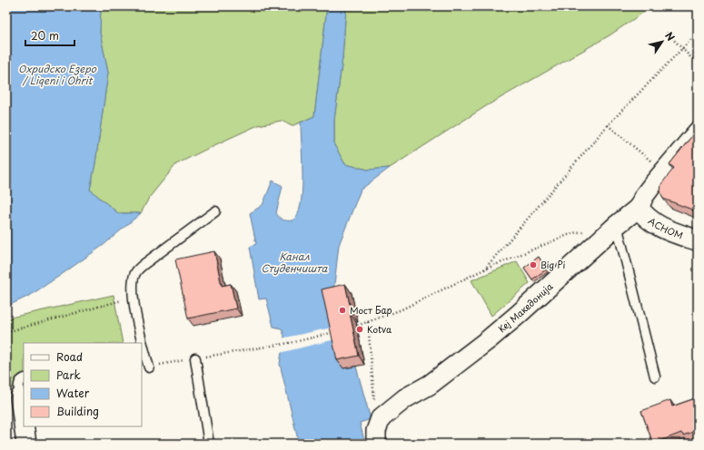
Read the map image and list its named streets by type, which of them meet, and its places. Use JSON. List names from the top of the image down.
{
  "streets": {
    "street": ["АСНОМ", "Кеј Македонија"]
  },
  "crossings": [
    ["АСНОМ", "Кеј Македонија"]
  ],
  "water": ["Охридско Езеро / Liqeni i Ohrit", "Канал Студенчишта"],
  "places": ["Big Pi", "Мост Бар", "Kotva"],
  "legend": [
    "Road",
    "Park",
    "Water",
    "Building"
  ],
  "scale_bar": "20 m",
  "north": "top right"
}
